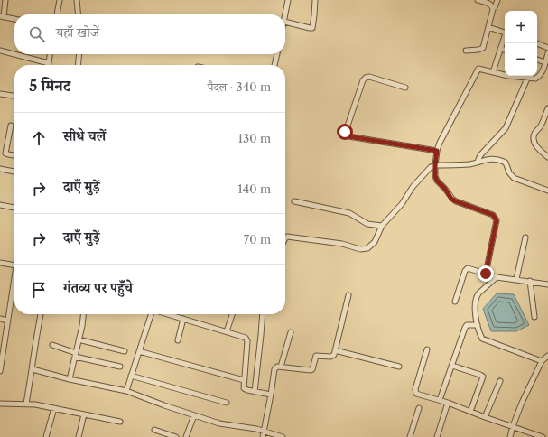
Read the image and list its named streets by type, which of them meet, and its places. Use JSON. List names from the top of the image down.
{
  "page": {
    "map_buttons": ["+", "−"],
    "search": "यहाँ खोजें",
    "heading": ["5 मिनट", "पैदल · 340 m"],
    "list": [
      ["सीधे चलें", "130 m"],
      ["दाएँ मुड़ें", "140 m"],
      ["दाएँ मुड़ें", "70 m"],
      "गंतव्य पर पहुँचे"
    ]
  }
}
